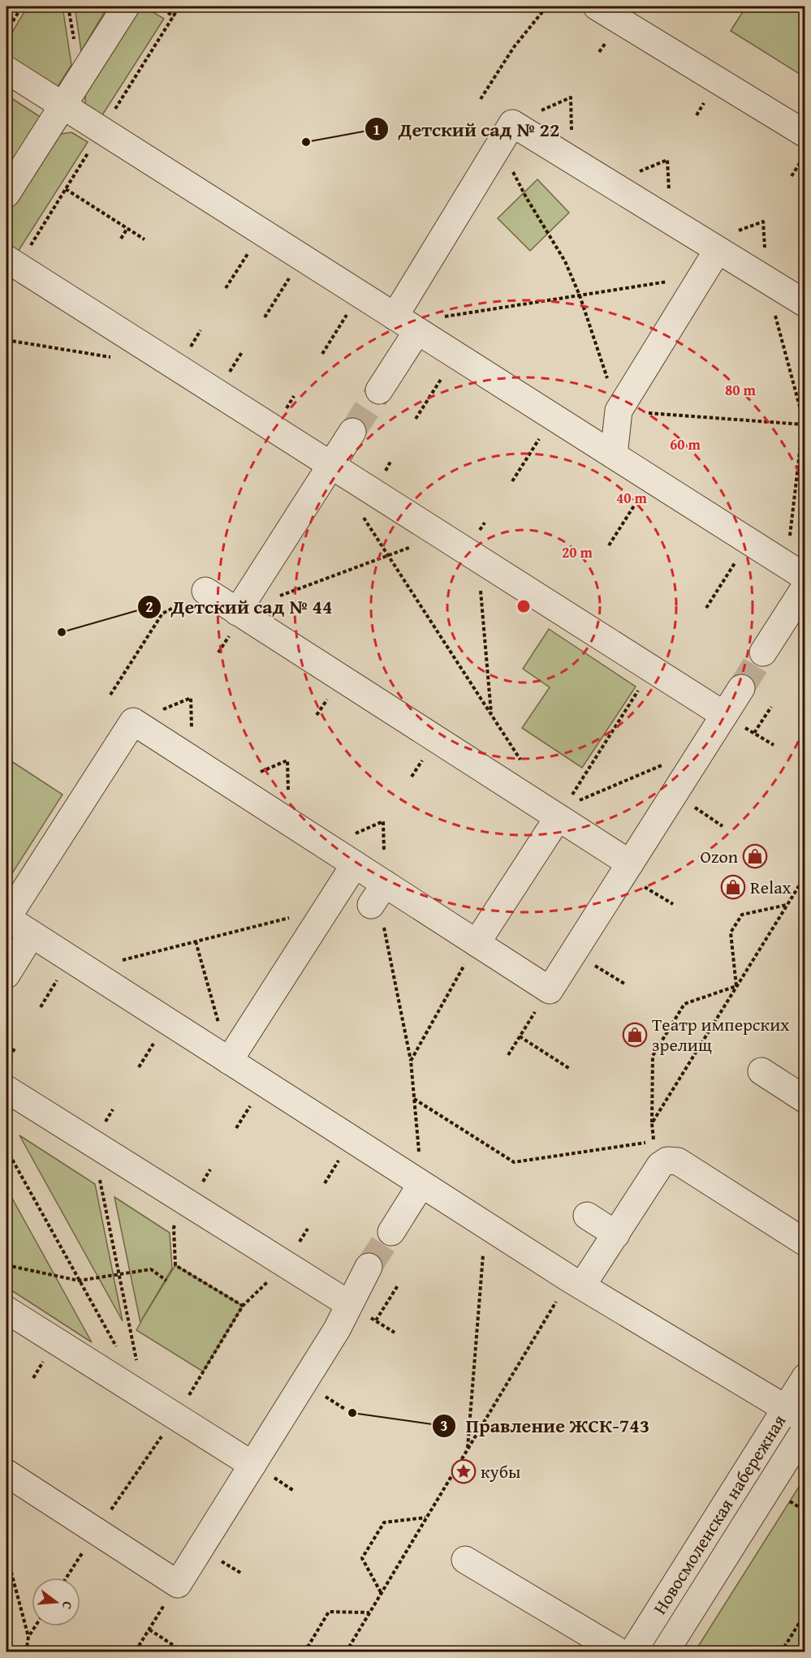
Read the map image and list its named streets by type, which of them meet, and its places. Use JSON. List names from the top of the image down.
{
  "streets": {
    "street": ["Новосмоленская набережная"]
  },
  "places": {
    "other": ["Детский сад № 22", "Детский сад № 44", "Правление ЖСК-743"],
    "shop": ["Ozon", "Relax", "Театр имперских зрелищ"],
    "place": ["кубы"]
  },
  "north": "right",
  "rings": [
    "80 m",
    "60 m",
    "40 m",
    "20 m"
  ]
}
